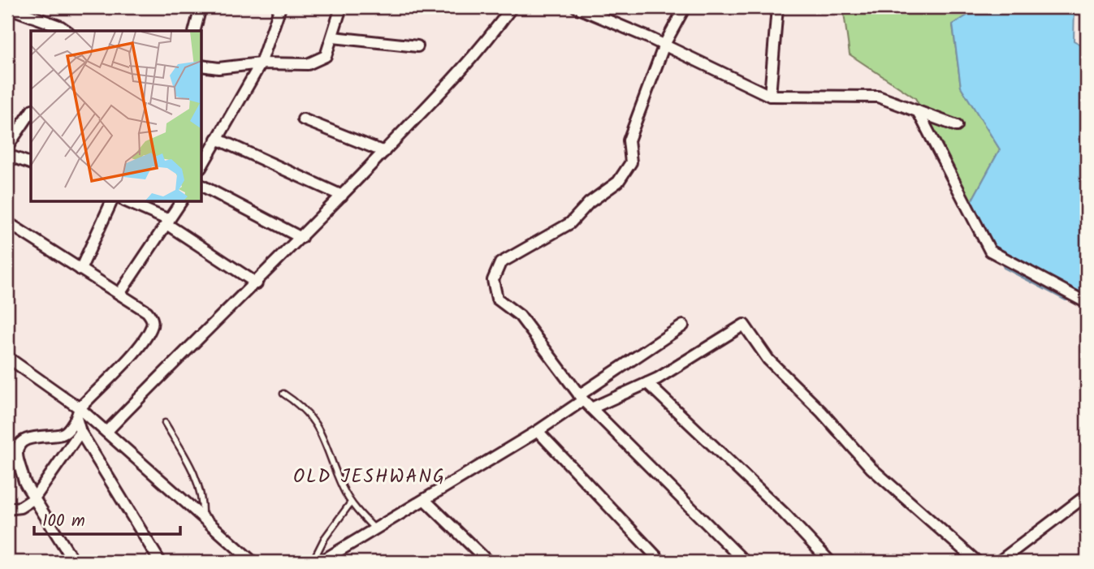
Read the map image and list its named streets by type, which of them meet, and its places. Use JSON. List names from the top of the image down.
{
  "districts": ["OLD JESHWANG"],
  "scale_bar": "100 m"
}
